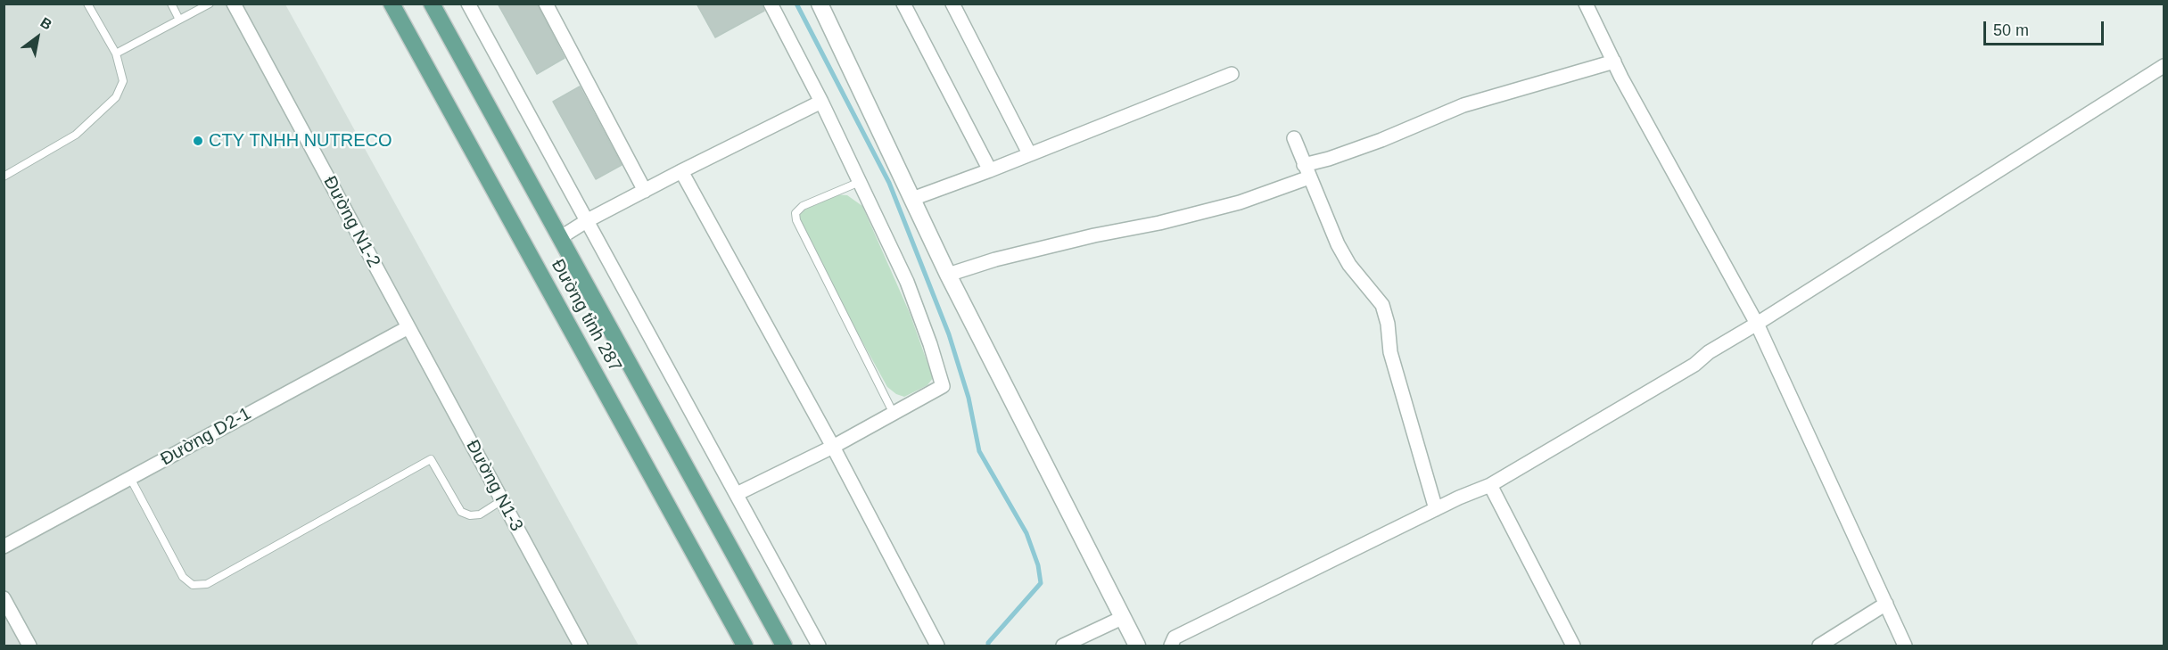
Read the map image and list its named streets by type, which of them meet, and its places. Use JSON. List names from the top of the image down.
{
  "streets": {
    "main road": ["Đường tỉnh 287"],
    "street": ["Đường N1-2", "Đường D2-1", "Đường N1-3"]
  },
  "crossings": [
    ["Đường N1-2", "Đường D2-1"],
    ["Đường N1-2", "Đường N1-3"],
    ["Đường D2-1", "Đường N1-3"]
  ],
  "places": ["CTY TNHH NUTRECO"],
  "scale_bar": "50 m",
  "north": "top right"
}
